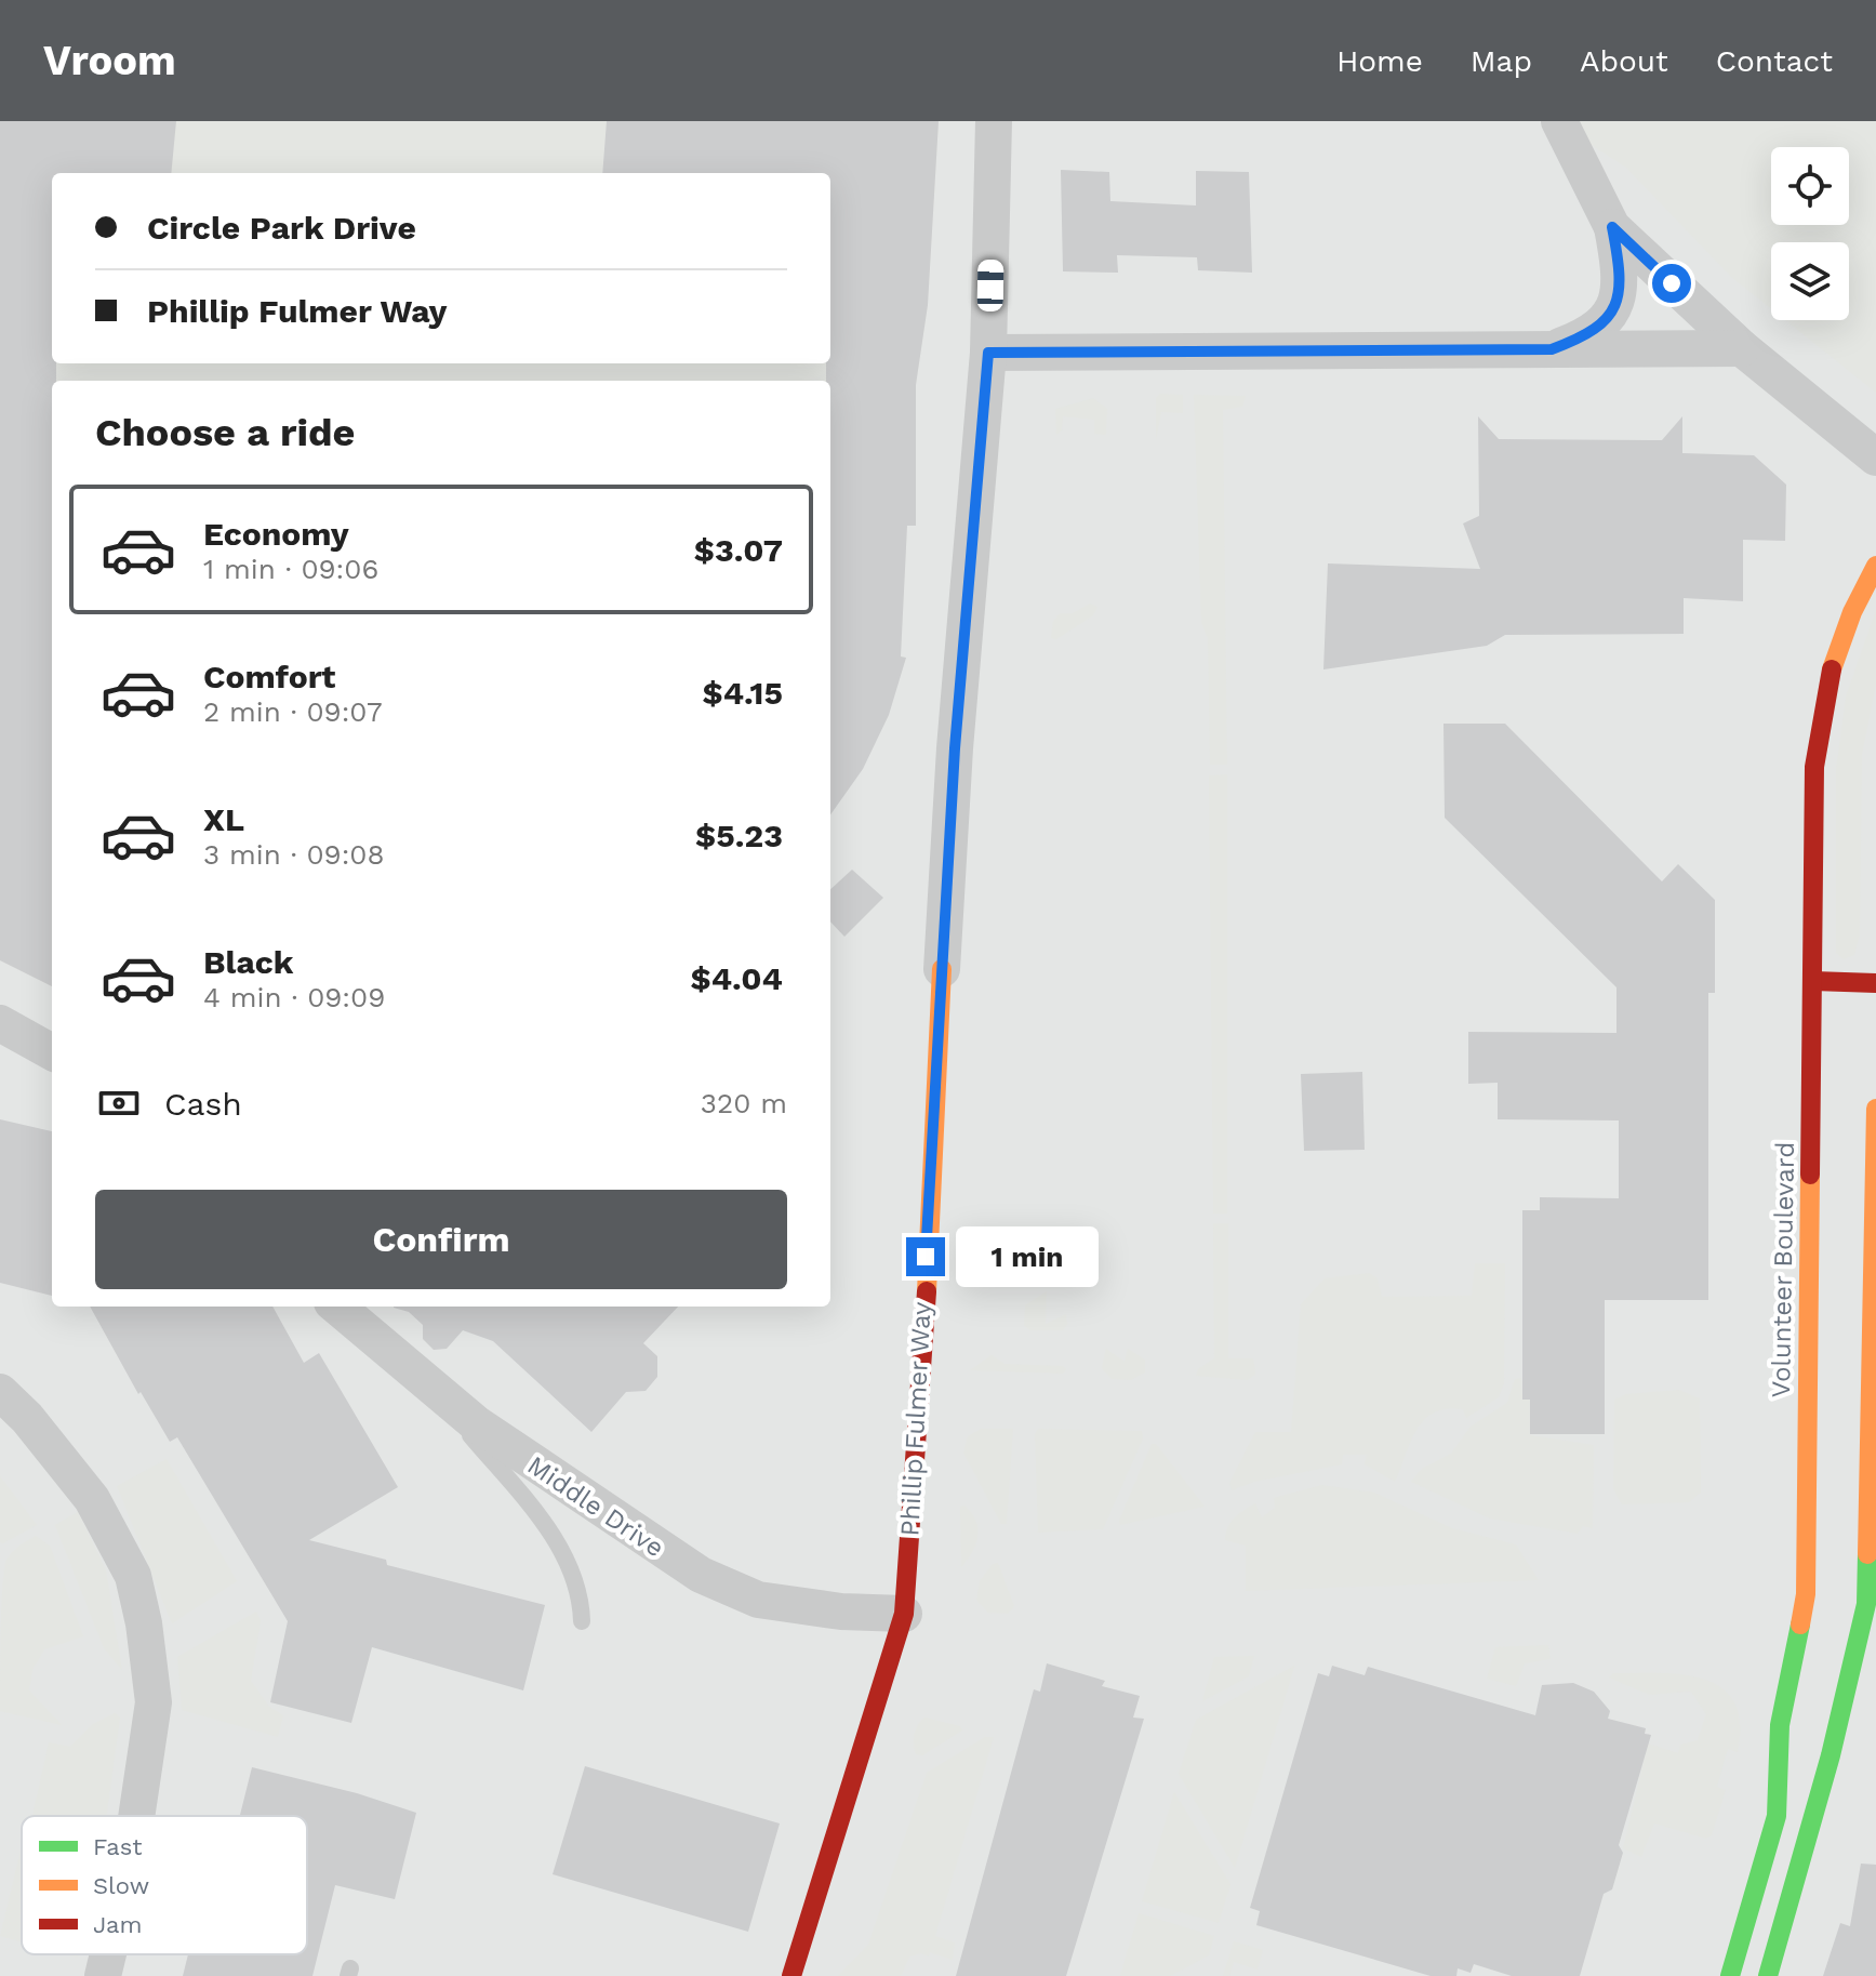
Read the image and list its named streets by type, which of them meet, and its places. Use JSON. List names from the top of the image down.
{
  "streets": {
    "street": ["Volunteer Boulevard", "Phillip Fulmer Way", "Middle Drive"]
  },
  "crossings": [
    ["Phillip Fulmer Way", "Middle Drive"]
  ],
  "legend": ["Fast", "Slow", "Jam"],
  "page": {
    "header": "Vroom",
    "nav": [
      "Home",
      "Map",
      "About",
      "Contact"
    ],
    "banner": ["Circle Park Drive", "Phillip Fulmer Way"],
    "heading": "Choose a ride",
    "list": [
      {
        "name": "Economy",
        "note": "1 min · 09:06",
        "value": "$3.07"
      },
      {
        "name": "Comfort",
        "note": "2 min · 09:07",
        "value": "$4.15"
      },
      {
        "name": "XL",
        "note": "3 min · 09:08",
        "value": "$5.23"
      },
      {
        "name": "Black",
        "note": "4 min · 09:09",
        "value": "$4.04"
      }
    ],
    "pay": ["Cash", "320 m"],
    "buttons": "Confirm",
    "bubble": "1 min"
  }
}
